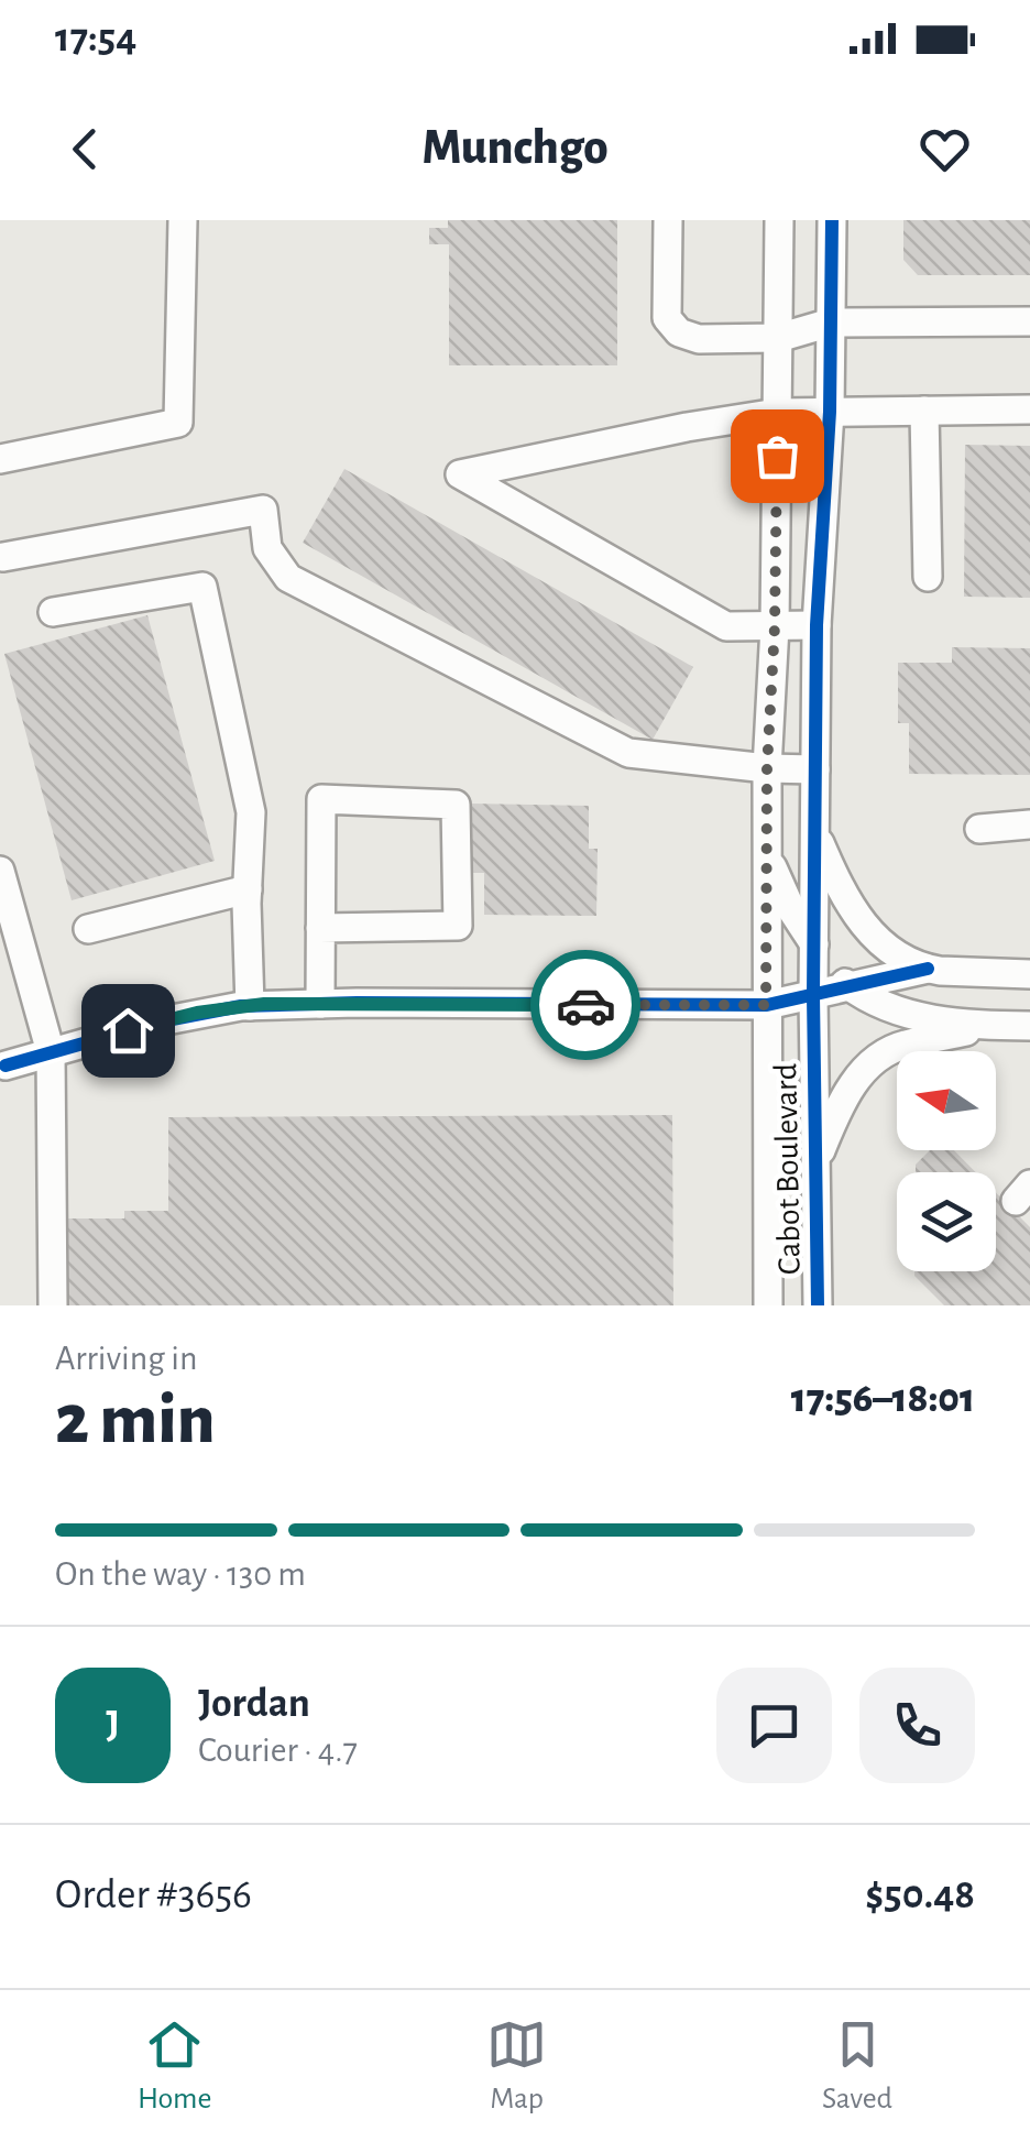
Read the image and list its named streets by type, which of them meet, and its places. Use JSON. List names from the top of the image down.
{
  "streets": {
    "street": ["Cabot Boulevard"]
  },
  "north": "left",
  "page": {
    "status": "17:54",
    "header": "Munchgo",
    "heading": ["2 min", "Arriving in", "17:56–18:01"],
    "panel": [
      "Jordan",
      "Courier · 4.7",
      "Order #3656",
      "$50.48"
    ],
    "bar": "On the way · 130 m",
    "round": "J",
    "tabs": ["Home", "Map", "Saved"]
  }
}
